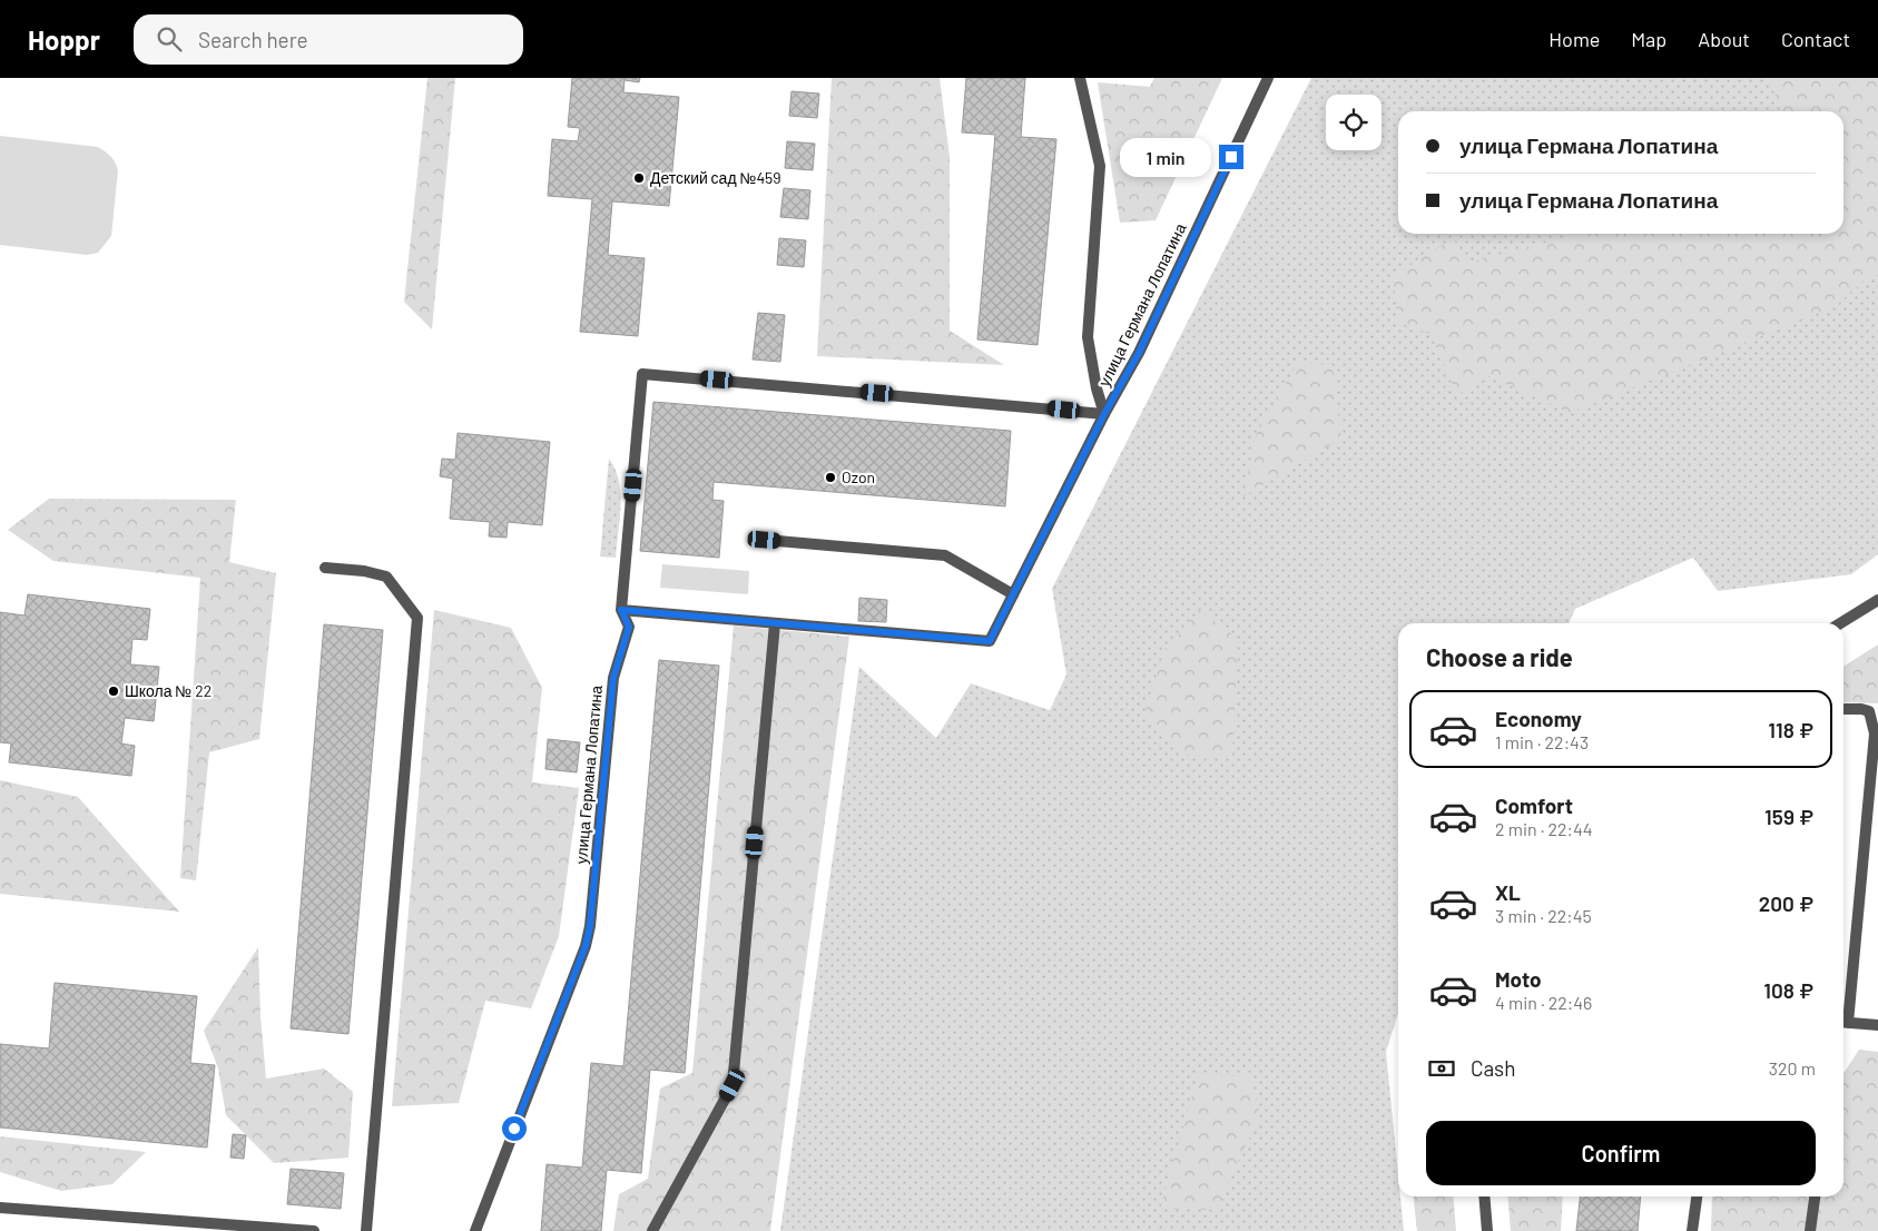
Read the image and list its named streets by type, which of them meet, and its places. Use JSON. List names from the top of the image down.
{
  "streets": {
    "street": ["улица Германа Лопатина"]
  },
  "places": ["Детский сад №459", "Ozon", "Школа № 22"],
  "page": {
    "header": "Hoppr",
    "search": "Search here",
    "nav": [
      "Home",
      "Map",
      "About",
      "Contact"
    ],
    "banner": ["улица Германа Лопатина", "улица Германа Лопатина"],
    "bubble": "1 min",
    "heading": "Choose a ride",
    "list": [
      {
        "name": "Economy",
        "note": "1 min · 22:43",
        "value": "118 ₽"
      },
      {
        "name": "Comfort",
        "note": "2 min · 22:44",
        "value": "159 ₽"
      },
      {
        "name": "XL",
        "note": "3 min · 22:45",
        "value": "200 ₽"
      },
      {
        "name": "Moto",
        "note": "4 min · 22:46",
        "value": "108 ₽"
      }
    ],
    "pay": ["Cash", "320 m"],
    "buttons": "Confirm"
  }
}
